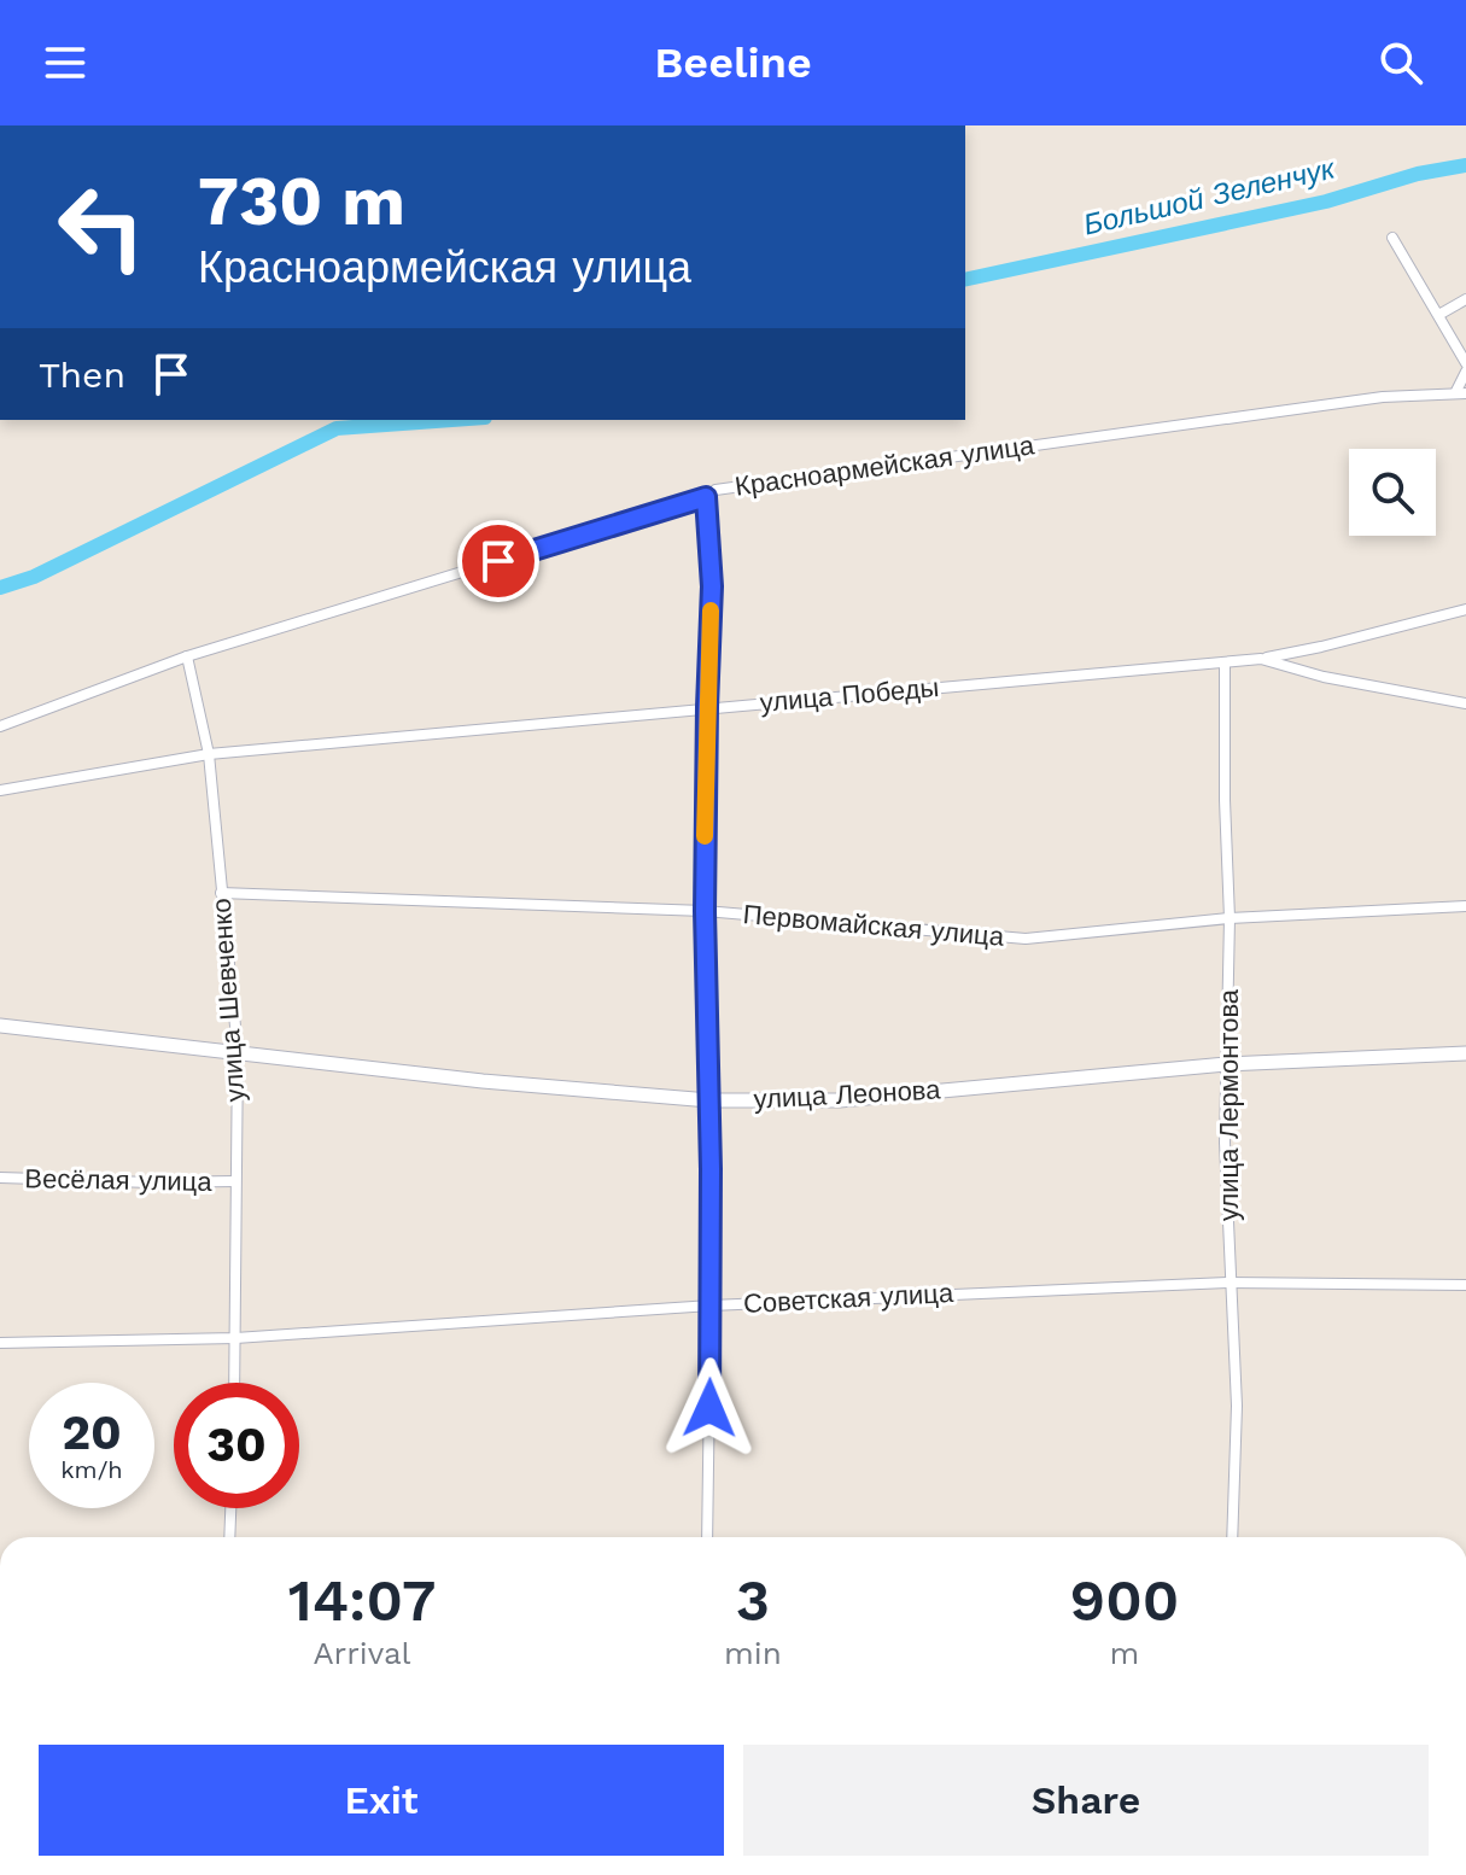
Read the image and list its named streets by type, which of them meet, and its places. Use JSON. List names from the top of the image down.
{
  "streets": {
    "main road": ["улица Леонова"],
    "street": [
      "Красноармейская улица",
      "улица Победы",
      "Первомайская улица",
      "улица Шевченко",
      "улица Лермонтова",
      "Весёлая улица",
      "Советская улица"
    ]
  },
  "crossings": [
    ["Красноармейская улица", "улица Шевченко"],
    ["улица Победы", "улица Шевченко"],
    ["улица Победы", "улица Лермонтова"],
    ["Первомайская улица", "улица Шевченко"],
    ["Первомайская улица", "улица Лермонтова"],
    ["улица Шевченко", "улица Леонова"],
    ["улица Шевченко", "Весёлая улица"],
    ["улица Шевченко", "Советская улица"],
    ["улица Леонова", "улица Лермонтова"],
    ["улица Лермонтова", "Советская улица"]
  ],
  "water": ["Большой Зеленчук"],
  "page": {
    "header": "Beeline",
    "turn": ["730 m", "Красноармейская улица"],
    "then": "Then",
    "speed": "20 km/h",
    "limit": "30",
    "eta": [
      "14:07",
      "Arrival",
      "3",
      "min",
      "900",
      "m"
    ],
    "buttons": ["Exit", "Share"]
  }
}
